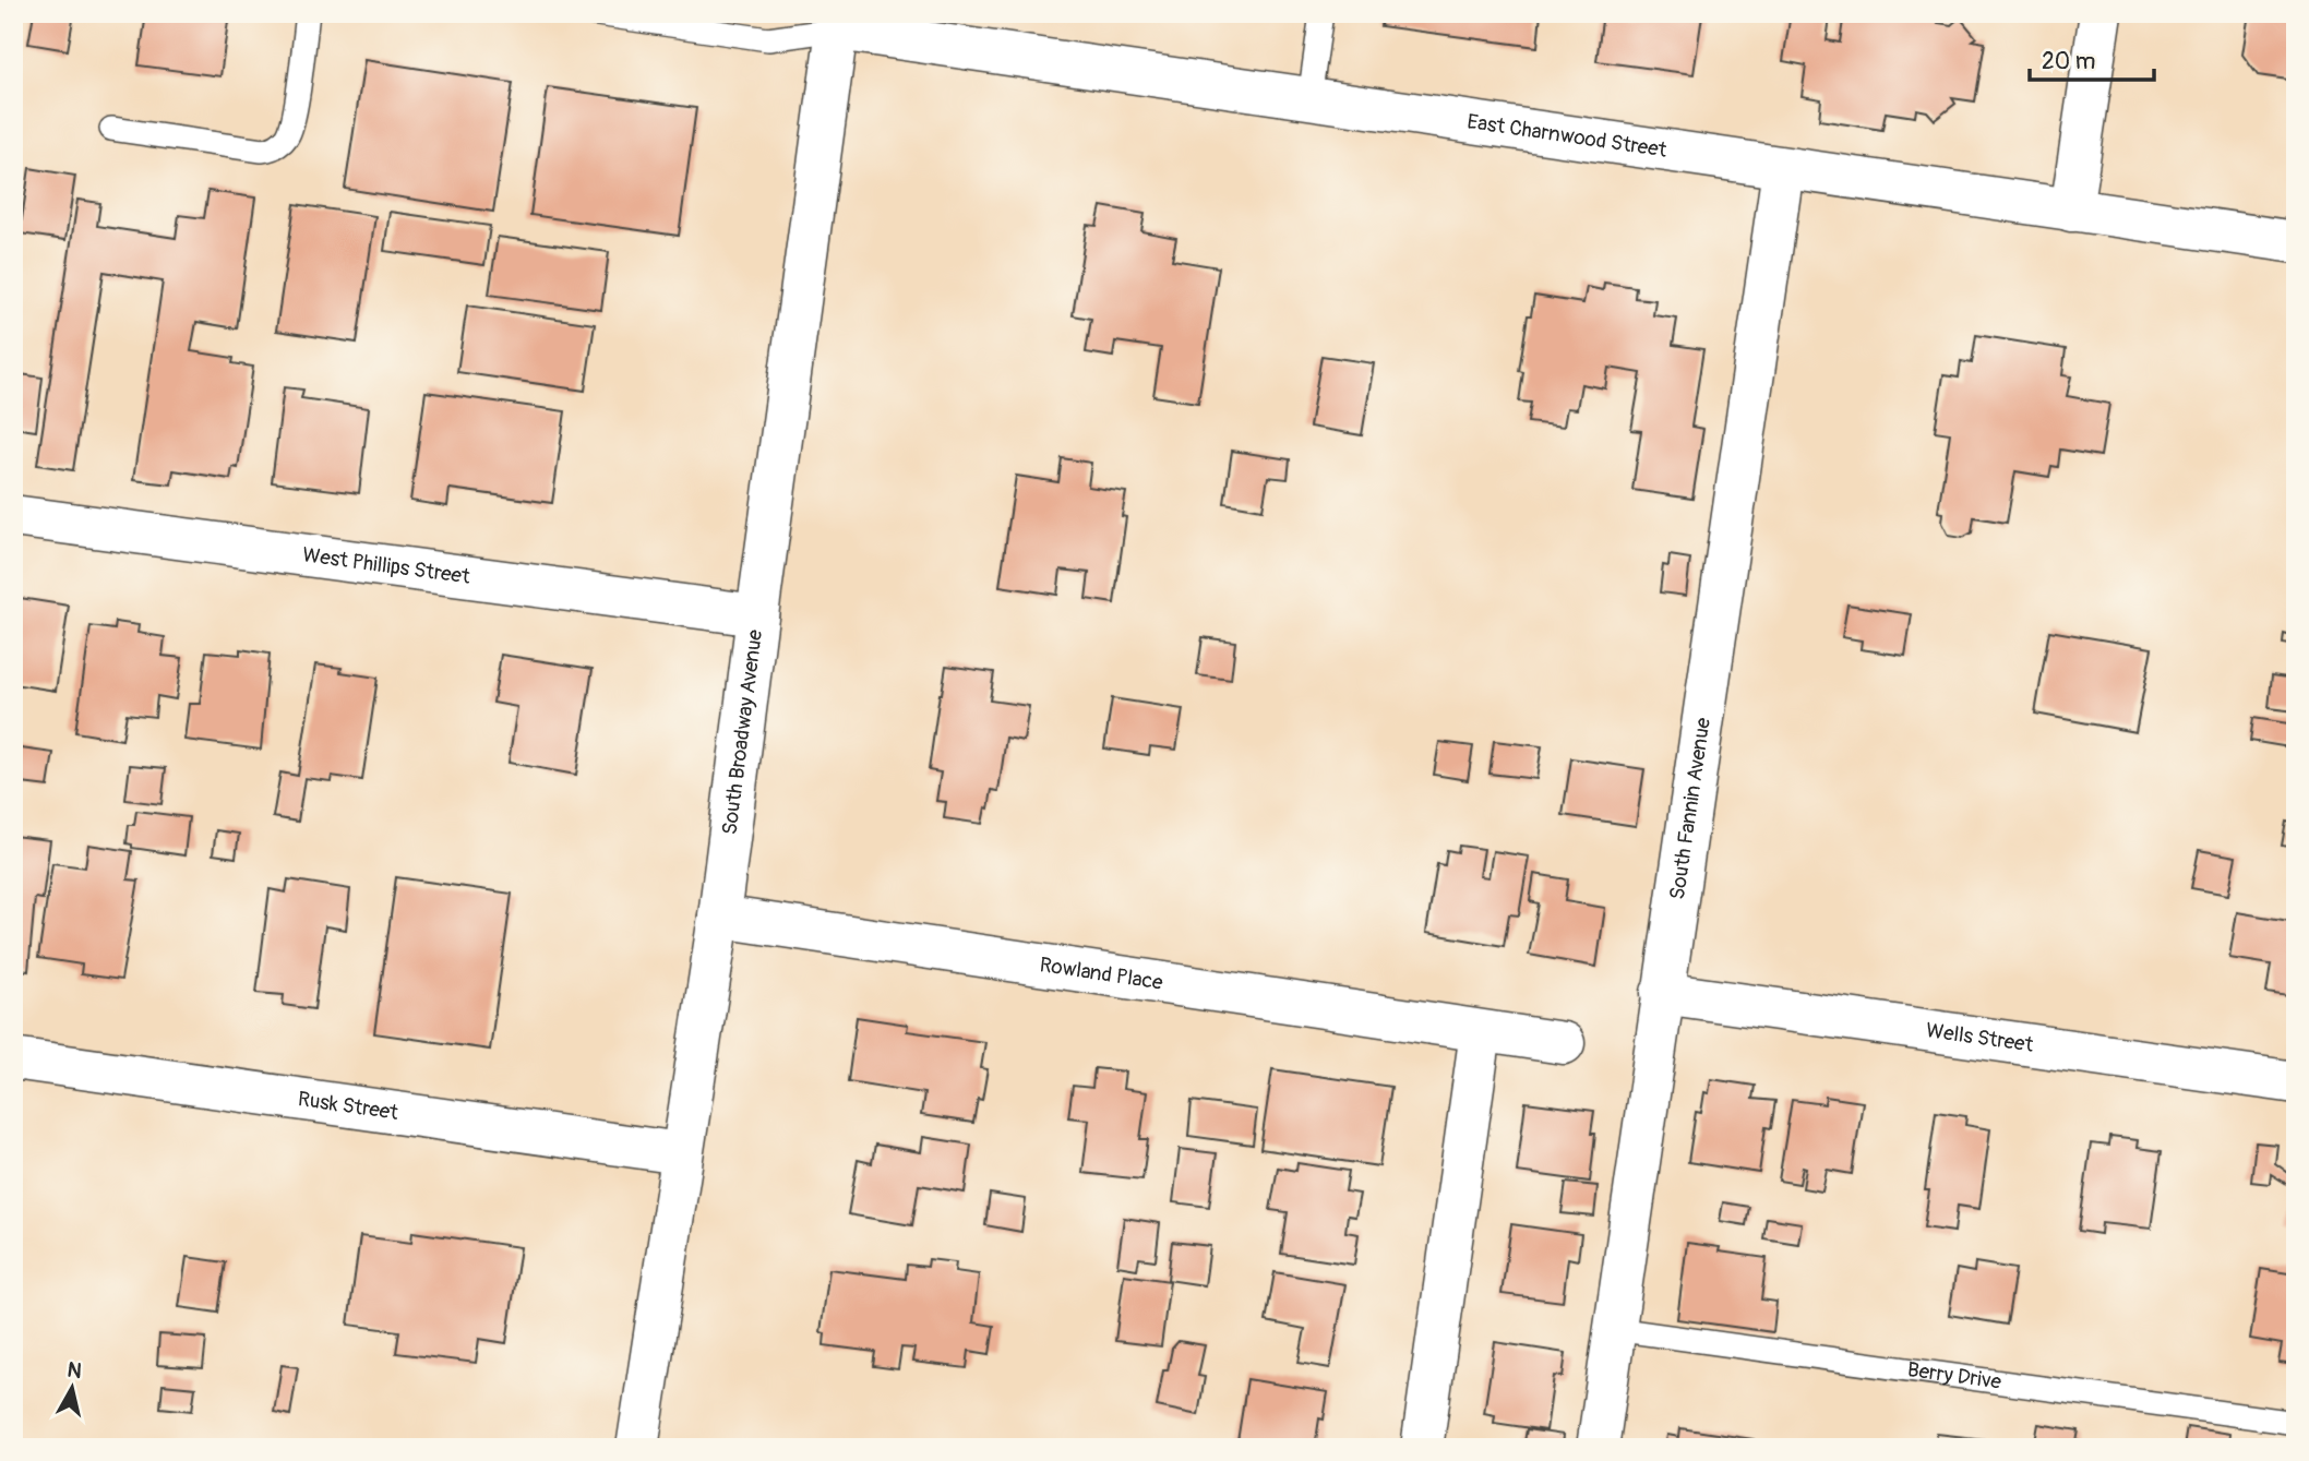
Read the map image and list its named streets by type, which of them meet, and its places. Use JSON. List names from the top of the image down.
{
  "streets": {
    "street": [
      "East Charnwood Street",
      "West Phillips Street",
      "South Broadway Avenue",
      "South Fannin Avenue",
      "Rowland Place",
      "Wells Street",
      "Rusk Street"
    ],
    "lane": ["Berry Drive"]
  },
  "crossings": [
    ["East Charnwood Street", "South Broadway Avenue"],
    ["East Charnwood Street", "South Fannin Avenue"],
    ["West Phillips Street", "South Broadway Avenue"],
    ["South Broadway Avenue", "Rowland Place"],
    ["South Broadway Avenue", "Rusk Street"],
    ["South Fannin Avenue", "Wells Street"],
    ["South Fannin Avenue", "Berry Drive"]
  ],
  "scale_bar": "20 m",
  "north": "top"
}
